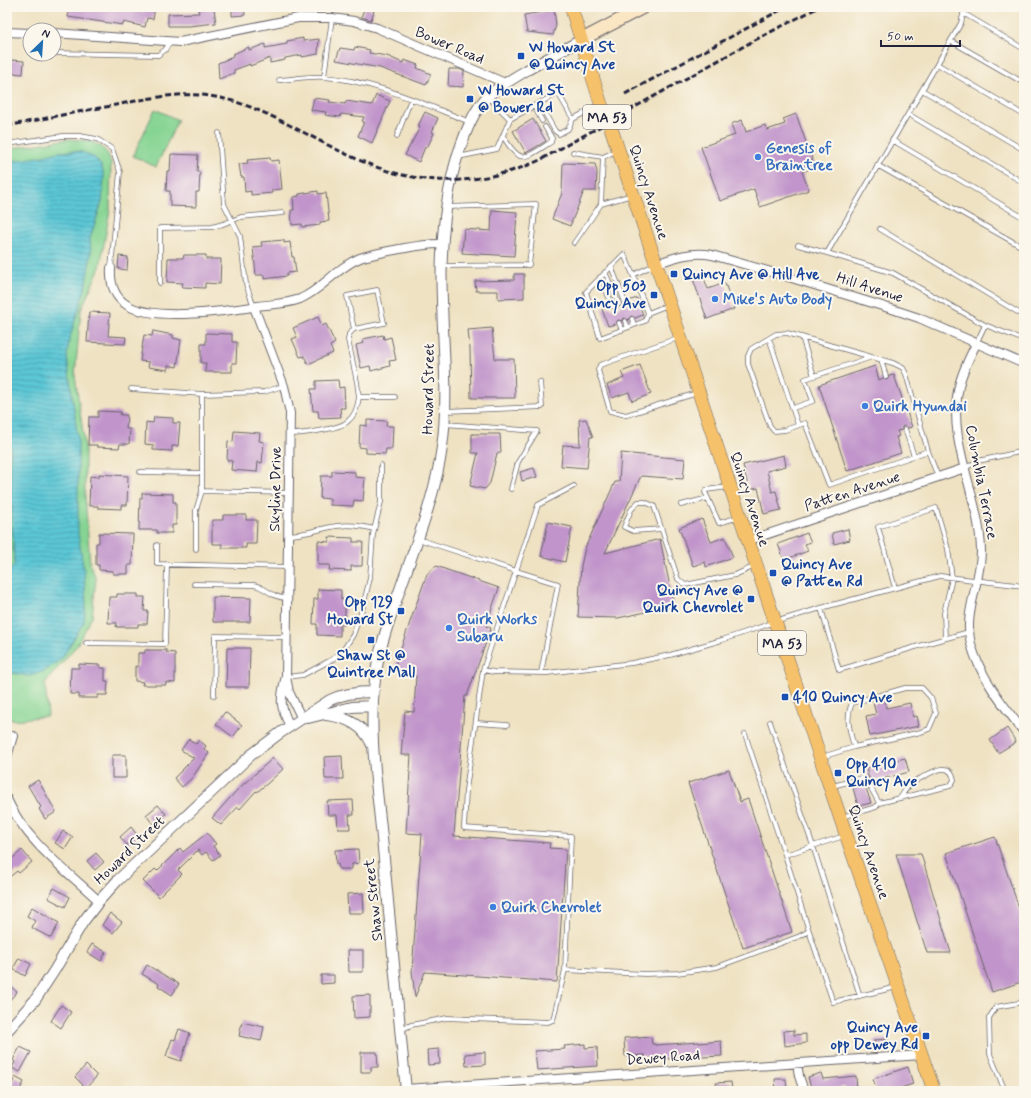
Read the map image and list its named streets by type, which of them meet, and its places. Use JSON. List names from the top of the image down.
{
  "streets": {
    "main road": ["MA 53", "Quincy Avenue"],
    "street": [
      "Bower Road",
      "Hill Avenue",
      "Howard Street",
      "Columbia Terrace",
      "Skyline Drive",
      "Patten Avenue",
      "Shaw Street",
      "Dewey Road"
    ]
  },
  "crossings": [
    ["Bower Road", "Howard Street"],
    ["Quincy Avenue", "Hill Avenue"],
    ["Quincy Avenue", "Howard Street"],
    ["Quincy Avenue", "Patten Avenue"],
    ["Quincy Avenue", "Dewey Road"],
    ["Hill Avenue", "Columbia Terrace"],
    ["Howard Street", "Skyline Drive"],
    ["Howard Street", "Shaw Street"],
    ["Columbia Terrace", "Patten Avenue"],
    ["Shaw Street", "Dewey Road"]
  ],
  "places": {
    "transit": [
      "W Howard St @ Quincy Ave",
      "W Howard St @ Bower Rd",
      "Quincy Ave @ Hill Ave",
      "Opp 503 Quincy Ave",
      "Quincy Ave @ Patten Rd",
      "Quincy Ave @ Quirk Chevrolet",
      "Opp 129 Howard St",
      "Shaw St @ Quintree Mall",
      "410 Quincy Ave",
      "Opp 410 Quincy Ave",
      "Quincy Ave opp Dewey Rd"
    ],
    "other": [
      "Genesis of Braintree",
      "Mike's Auto Body",
      "Quirk Hyundai",
      "Quirk Works Subaru",
      "Quirk Chevrolet"
    ]
  },
  "scale_bar": "50 m",
  "north": "top right"
}
